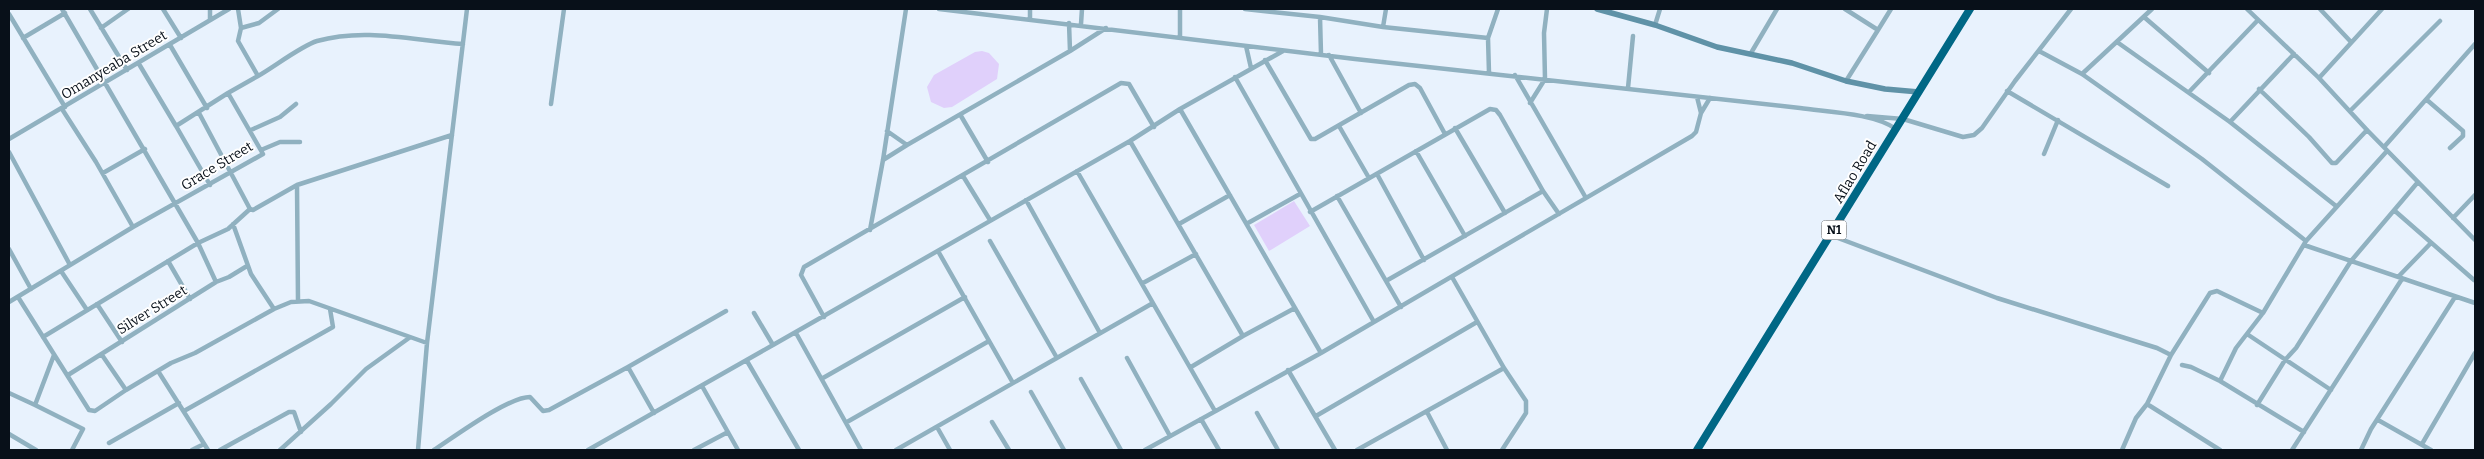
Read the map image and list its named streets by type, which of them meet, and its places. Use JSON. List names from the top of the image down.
{
  "streets": {
    "highway": ["Aflao Road", "N1"],
    "street": ["Omanyeaba Street", "Grace Street", "Silver Street"]
  }
}
